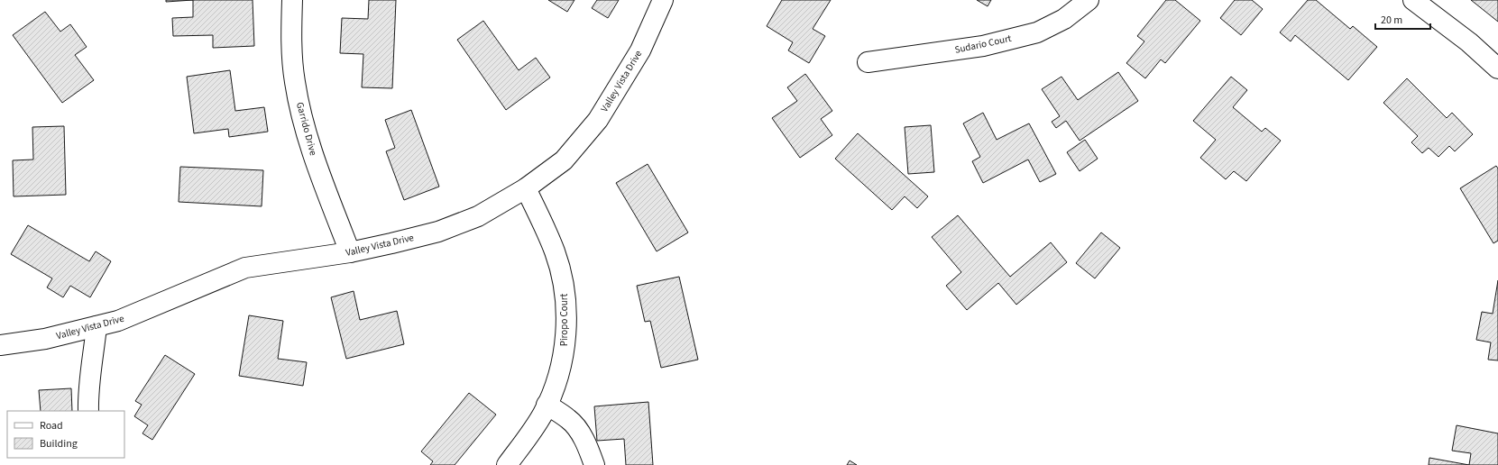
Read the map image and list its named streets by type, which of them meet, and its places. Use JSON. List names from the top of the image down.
{
  "streets": {
    "street": [
      "Sudario Court",
      "Valley Vista Drive",
      "Garrido Drive",
      "Piropo Court"
    ]
  },
  "crossings": [
    ["Valley Vista Drive", "Garrido Drive"],
    ["Valley Vista Drive", "Piropo Court"]
  ],
  "legend": ["Road", "Building"],
  "scale_bar": "20 m"
}
